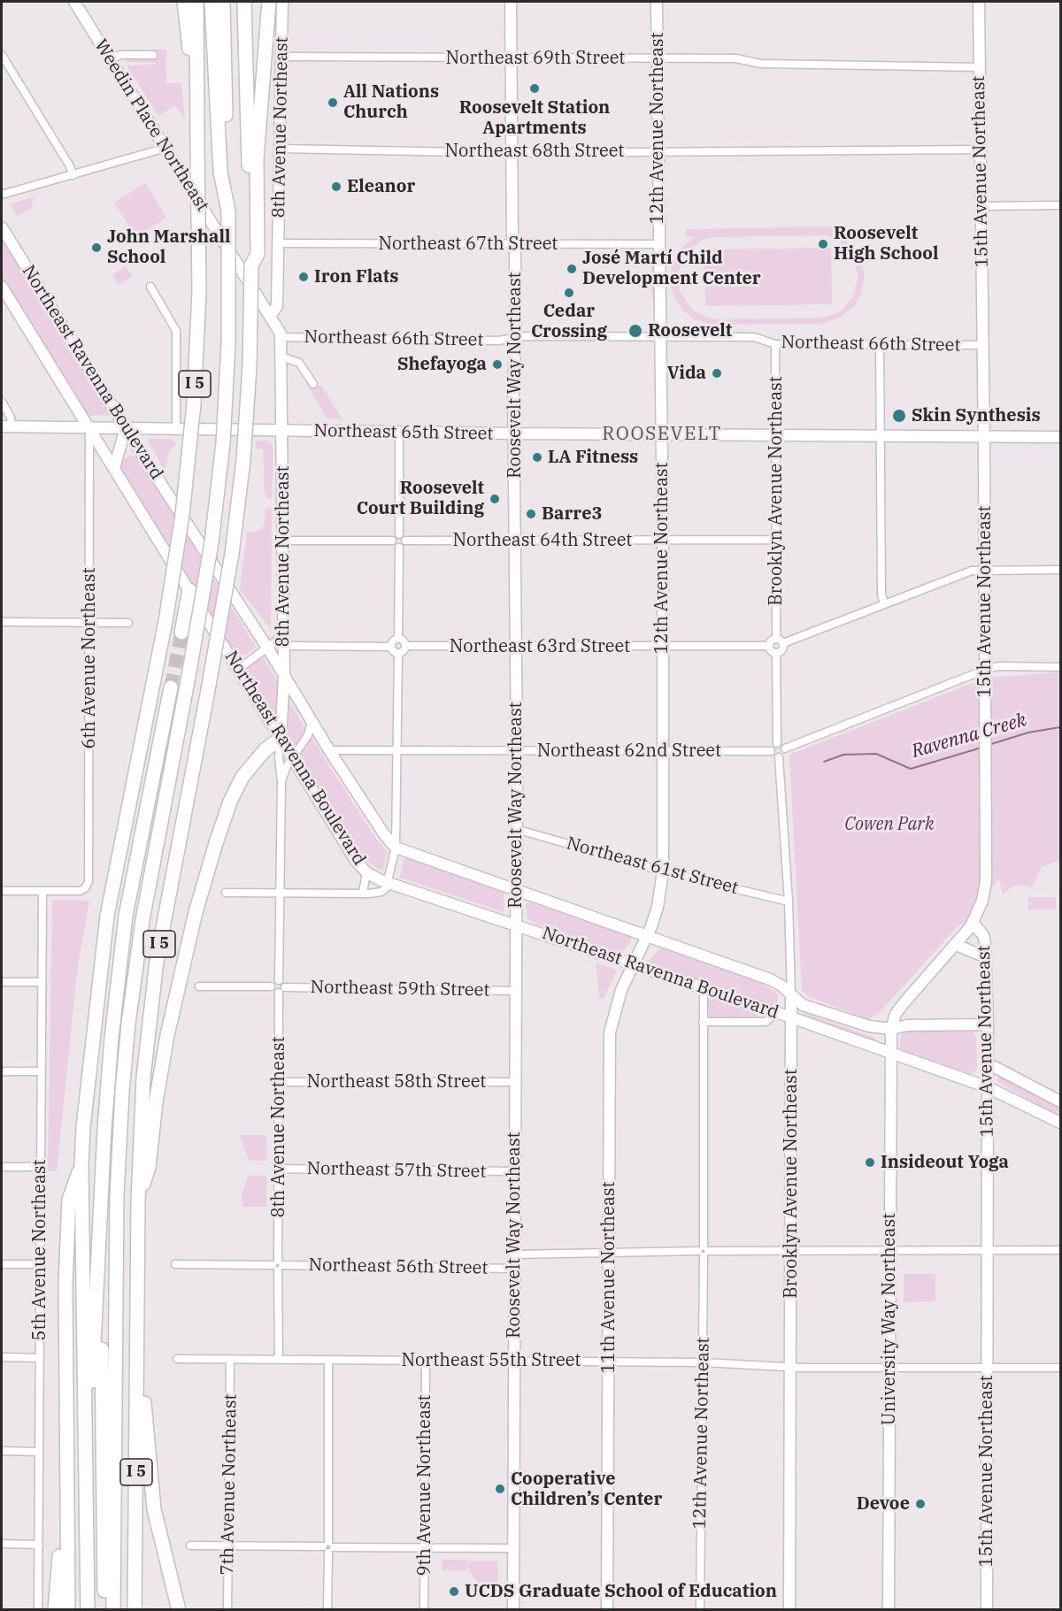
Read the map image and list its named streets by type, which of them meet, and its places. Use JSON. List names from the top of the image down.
{
  "streets": {
    "highway": ["I 5"],
    "main road": [
      "Weedin Place Northeast",
      "8th Avenue Northeast",
      "12th Avenue Northeast",
      "15th Avenue Northeast",
      "Northeast Ravenna Boulevard",
      "Roosevelt Way Northeast",
      "Northeast 65th Street",
      "Brooklyn Avenue Northeast",
      "11th Avenue Northeast",
      "University Way Northeast"
    ],
    "street": [
      "Northeast 69th Street",
      "Northeast 68th Street",
      "Northeast 67th Street",
      "Northeast 66th Street",
      "Northeast 64th Street",
      "Northeast 63rd Street",
      "6th Avenue Northeast",
      "Northeast 62nd Street",
      "Northeast 61st Street",
      "Northeast 59th Street",
      "Northeast 58th Street",
      "Northeast 57th Street",
      "5th Avenue Northeast",
      "Northeast 56th Street",
      "Northeast 55th Street",
      "7th Avenue Northeast",
      "9th Avenue Northeast"
    ]
  },
  "crossings": [
    ["Northeast 69th Street", "8th Avenue Northeast"],
    ["Northeast 69th Street", "12th Avenue Northeast"],
    ["Northeast 69th Street", "15th Avenue Northeast"],
    ["Northeast 69th Street", "Roosevelt Way Northeast"],
    ["Weedin Place Northeast", "8th Avenue Northeast"],
    ["Weedin Place Northeast", "Northeast 66th Street"],
    ["8th Avenue Northeast", "Northeast 68th Street"],
    ["8th Avenue Northeast", "Northeast 67th Street"],
    ["8th Avenue Northeast", "Northeast 66th Street"],
    ["8th Avenue Northeast", "Northeast Ravenna Boulevard"],
    ["8th Avenue Northeast", "Northeast 65th Street"],
    ["8th Avenue Northeast", "Northeast 59th Street"],
    ["8th Avenue Northeast", "Northeast 58th Street"],
    ["8th Avenue Northeast", "Northeast 57th Street"],
    ["8th Avenue Northeast", "Northeast 56th Street"],
    ["8th Avenue Northeast", "Northeast 55th Street"],
    ["12th Avenue Northeast", "Northeast 68th Street"],
    ["12th Avenue Northeast", "Northeast 67th Street"],
    ["12th Avenue Northeast", "Northeast 66th Street"],
    ["12th Avenue Northeast", "Northeast Ravenna Boulevard"],
    ["12th Avenue Northeast", "Northeast 65th Street"],
    ["12th Avenue Northeast", "Northeast 64th Street"],
    ["12th Avenue Northeast", "Northeast 63rd Street"],
    ["12th Avenue Northeast", "Northeast 62nd Street"],
    ["12th Avenue Northeast", "Northeast 61st Street"],
    ["12th Avenue Northeast", "11th Avenue Northeast"],
    ["12th Avenue Northeast", "Northeast 55th Street"],
    ["Northeast 68th Street", "15th Avenue Northeast"],
    ["Northeast 68th Street", "Roosevelt Way Northeast"],
    ["15th Avenue Northeast", "Northeast 66th Street"],
    ["15th Avenue Northeast", "Northeast Ravenna Boulevard"],
    ["15th Avenue Northeast", "Northeast 65th Street"],
    ["15th Avenue Northeast", "Northeast 55th Street"],
    ["Northeast 67th Street", "Roosevelt Way Northeast"],
    ["Northeast 66th Street", "Roosevelt Way Northeast"],
    ["Northeast 66th Street", "Brooklyn Avenue Northeast"],
    ["Northeast Ravenna Boulevard", "Roosevelt Way Northeast"],
    ["Northeast Ravenna Boulevard", "Northeast 65th Street"],
    ["Northeast Ravenna Boulevard", "Brooklyn Avenue Northeast"],
    ["Northeast Ravenna Boulevard", "6th Avenue Northeast"],
    ["Northeast Ravenna Boulevard", "Northeast 62nd Street"],
    ["Northeast Ravenna Boulevard", "11th Avenue Northeast"],
    ["Northeast Ravenna Boulevard", "University Way Northeast"],
    ["Roosevelt Way Northeast", "Northeast 65th Street"],
    ["Roosevelt Way Northeast", "Northeast 64th Street"],
    ["Roosevelt Way Northeast", "Northeast 63rd Street"],
    ["Roosevelt Way Northeast", "Northeast 62nd Street"],
    ["Roosevelt Way Northeast", "Northeast 61st Street"],
    ["Roosevelt Way Northeast", "Northeast 59th Street"],
    ["Roosevelt Way Northeast", "Northeast 58th Street"],
    ["Roosevelt Way Northeast", "Northeast 57th Street"],
    ["Roosevelt Way Northeast", "Northeast 56th Street"],
    ["Roosevelt Way Northeast", "Northeast 55th Street"],
    ["Northeast 65th Street", "Brooklyn Avenue Northeast"],
    ["Northeast 65th Street", "6th Avenue Northeast"],
    ["Brooklyn Avenue Northeast", "Northeast 64th Street"],
    ["Brooklyn Avenue Northeast", "Northeast 63rd Street"],
    ["Brooklyn Avenue Northeast", "Northeast 62nd Street"],
    ["Brooklyn Avenue Northeast", "Northeast 61st Street"],
    ["Brooklyn Avenue Northeast", "Northeast 55th Street"],
    ["6th Avenue Northeast", "5th Avenue Northeast"],
    ["11th Avenue Northeast", "Northeast 55th Street"],
    ["University Way Northeast", "Northeast 55th Street"],
    ["Northeast 55th Street", "7th Avenue Northeast"],
    ["Northeast 55th Street", "9th Avenue Northeast"]
  ],
  "districts": ["ROOSEVELT"],
  "water": ["Ravenna Creek"],
  "parks": ["Cowen Park"],
  "places": [
    "Roosevelt Station Apartments",
    "All Nations Church",
    "Eleanor",
    "Roosevelt High School",
    "John Marshall School",
    "José Martí Child Development Center",
    "Iron Flats",
    "Cedar Crossing",
    "Roosevelt",
    "Shefayoga",
    "Vida",
    "Skin Synthesis",
    "LA Fitness",
    "Roosevelt Court Building",
    "Barre3",
    "Insideout Yoga",
    "Cooperative Children’s Center",
    "Devoe",
    "UCDS Graduate School of Education"
  ]
}
